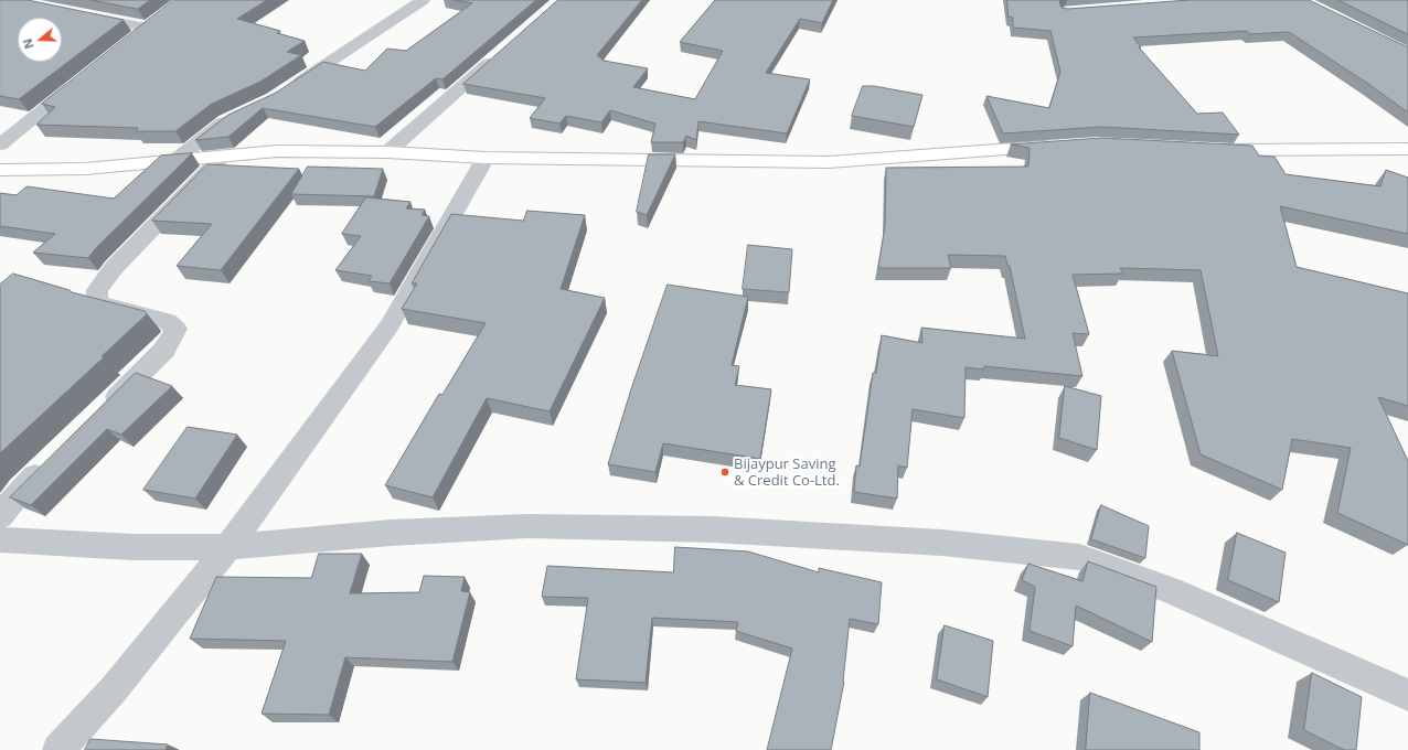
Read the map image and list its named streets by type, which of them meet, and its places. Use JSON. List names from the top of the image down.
{
  "places": ["Bijaypur Saving & Credit Co-Ltd."],
  "north": "left"
}
